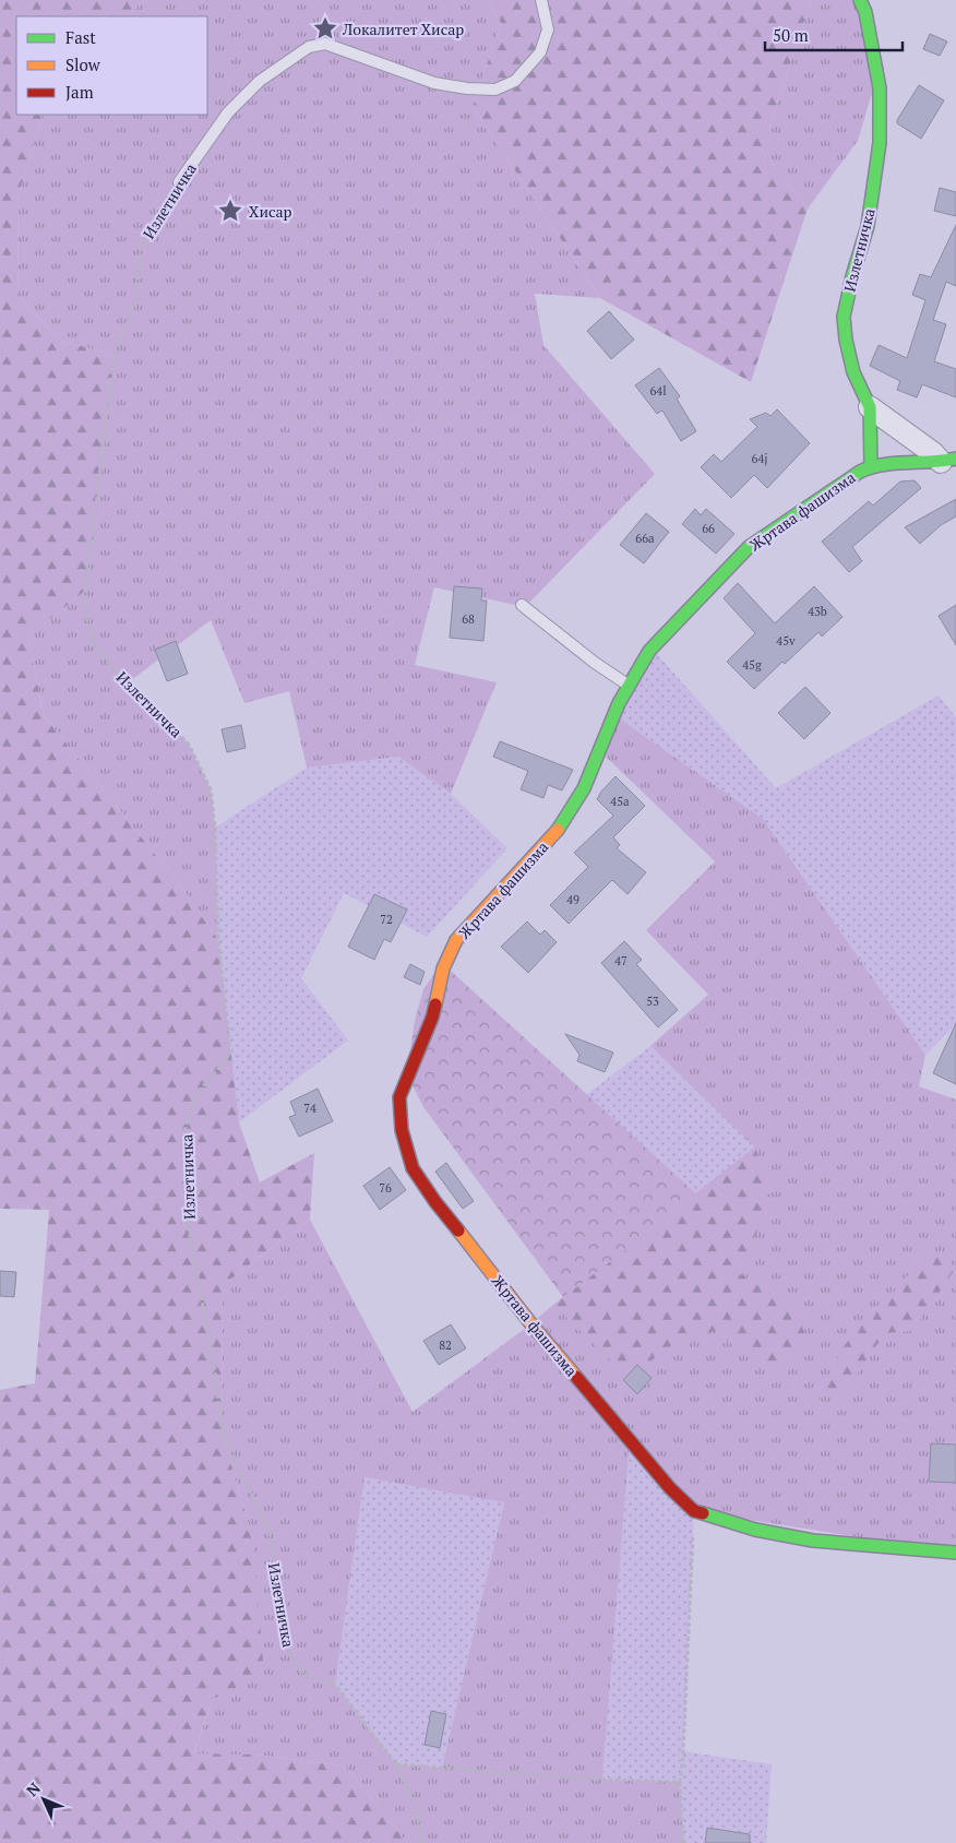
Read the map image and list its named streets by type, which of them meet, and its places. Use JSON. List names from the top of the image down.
{
  "streets": {
    "street": ["Излетничка", "Жртава фашизма"]
  },
  "crossings": [
    ["Излетничка", "Жртава фашизма"]
  ],
  "places": {
    "place": ["Локалитет Хисар", "Хисар"]
  },
  "house_numbers": [
    "64l",
    "64j",
    "66",
    "66a",
    "43b",
    "68",
    "45v",
    "45g",
    "45a",
    "49",
    "72",
    "47",
    "53",
    "74",
    "76",
    "82"
  ],
  "legend": ["Fast", "Slow", "Jam"],
  "scale_bar": "50 m",
  "north": "top left"
}
